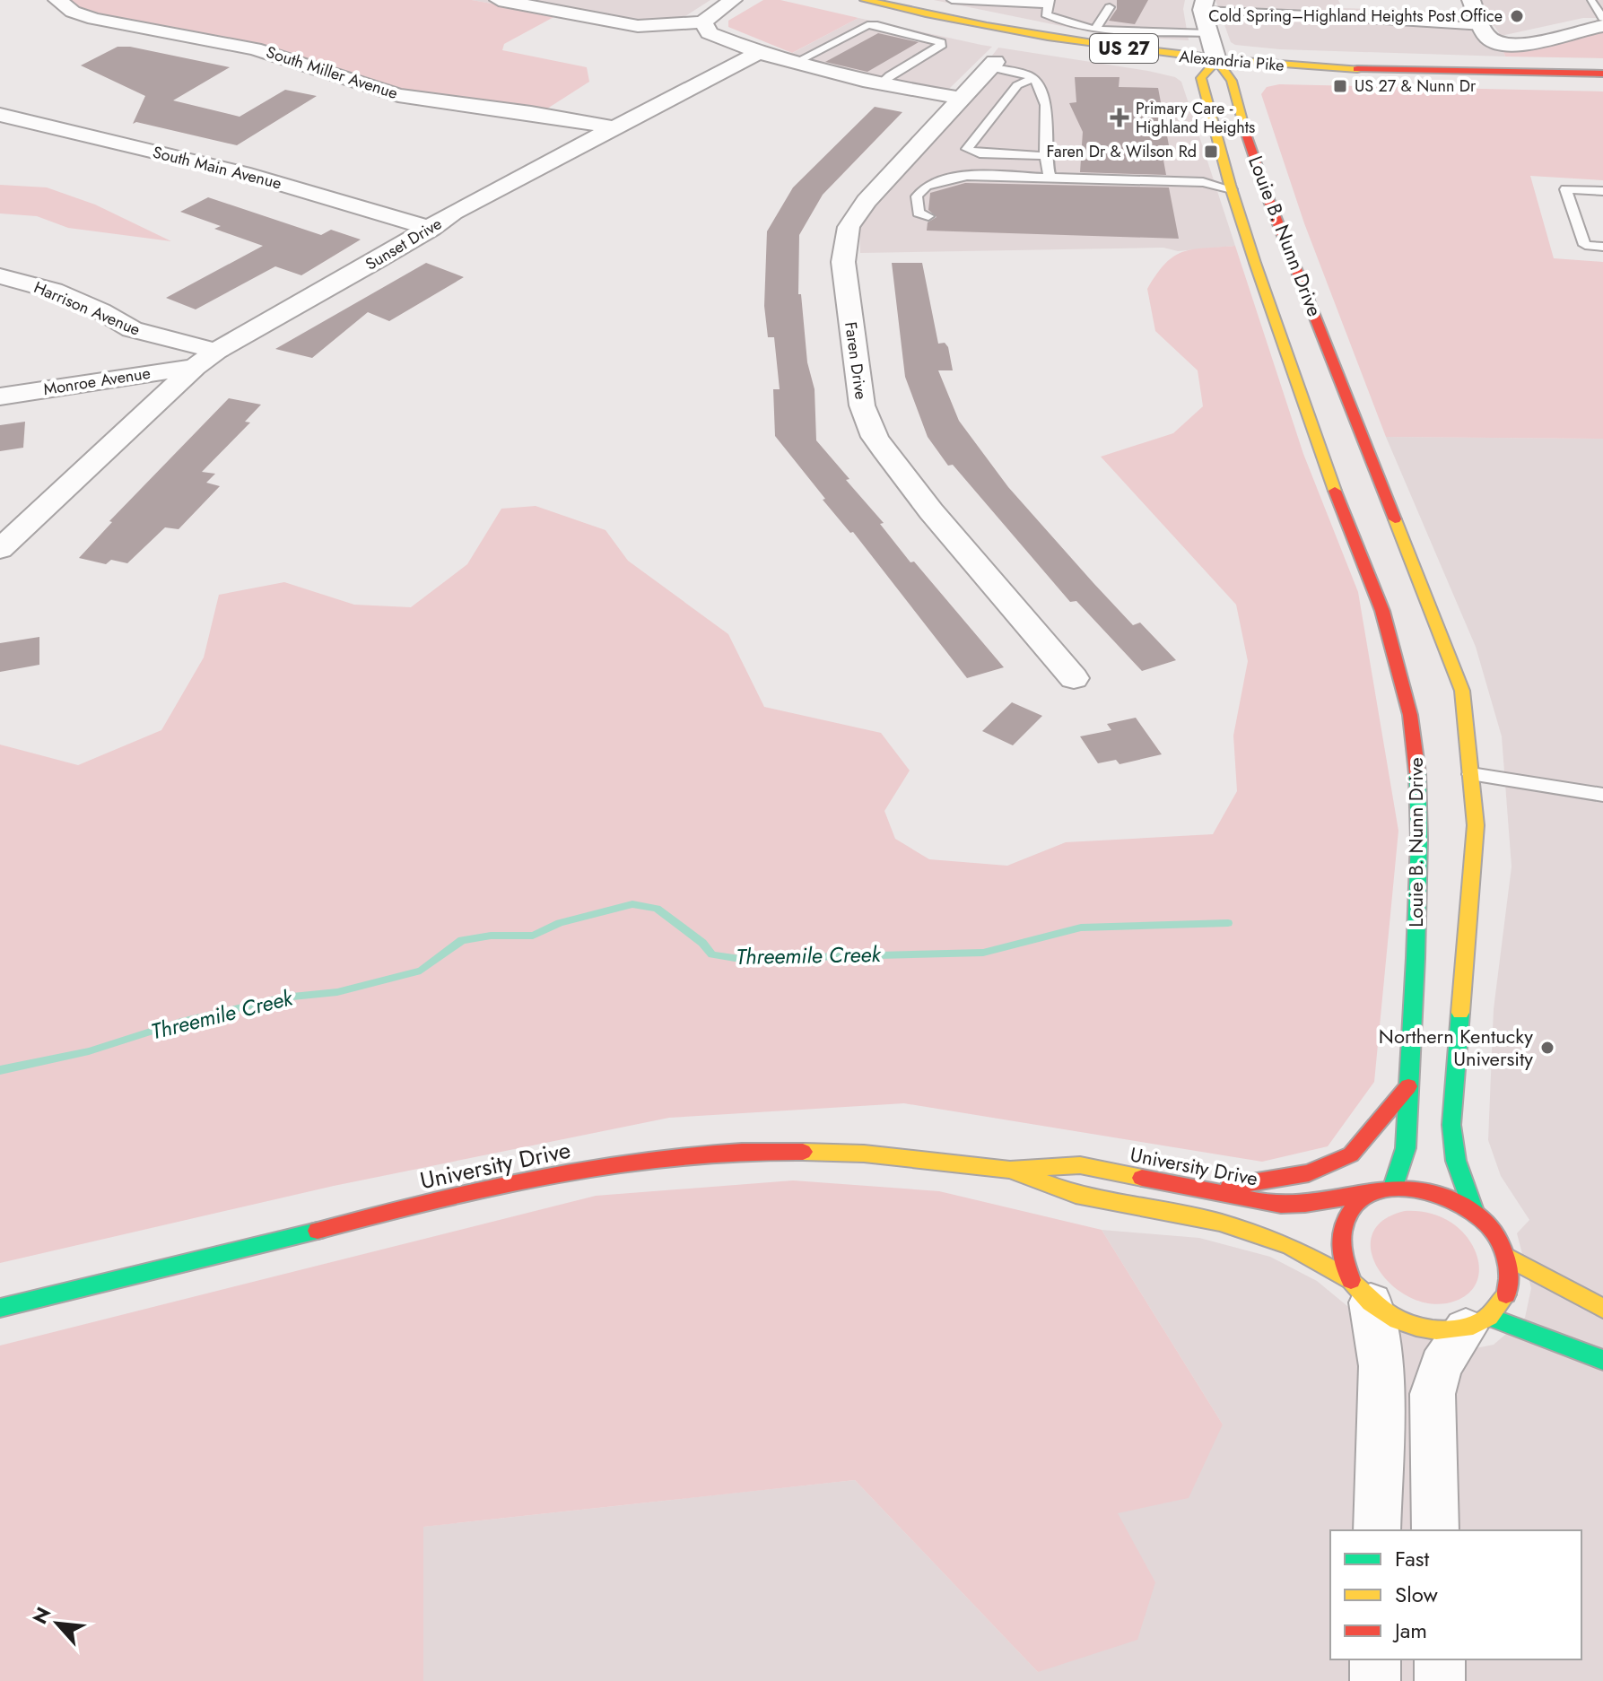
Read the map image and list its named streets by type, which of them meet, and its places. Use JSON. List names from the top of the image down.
{
  "streets": {
    "main road": [
      "US 27",
      "Alexandria Pike",
      "Louie B. Nunn Drive",
      "University Drive"
    ],
    "street": [
      "South Miller Avenue",
      "South Main Avenue",
      "Sunset Drive",
      "Harrison Avenue",
      "Faren Drive",
      "Monroe Avenue"
    ]
  },
  "crossings": [
    ["Alexandria Pike", "Louie B. Nunn Drive"],
    ["South Miller Avenue", "Sunset Drive"],
    ["South Main Avenue", "Sunset Drive"],
    ["Louie B. Nunn Drive", "University Drive"],
    ["Sunset Drive", "Harrison Avenue"],
    ["Sunset Drive", "Monroe Avenue"]
  ],
  "water": ["Threemile Creek"],
  "places": {
    "other": ["Cold Spring–Highland Heights Post Office", "Northern Kentucky University"],
    "transit": ["US 27 & Nunn Dr", "Faren Dr & Wilson Rd"],
    "health": ["Primary Care - Highland Heights"]
  },
  "legend": ["Fast", "Slow", "Jam"],
  "north": "top left"
}
